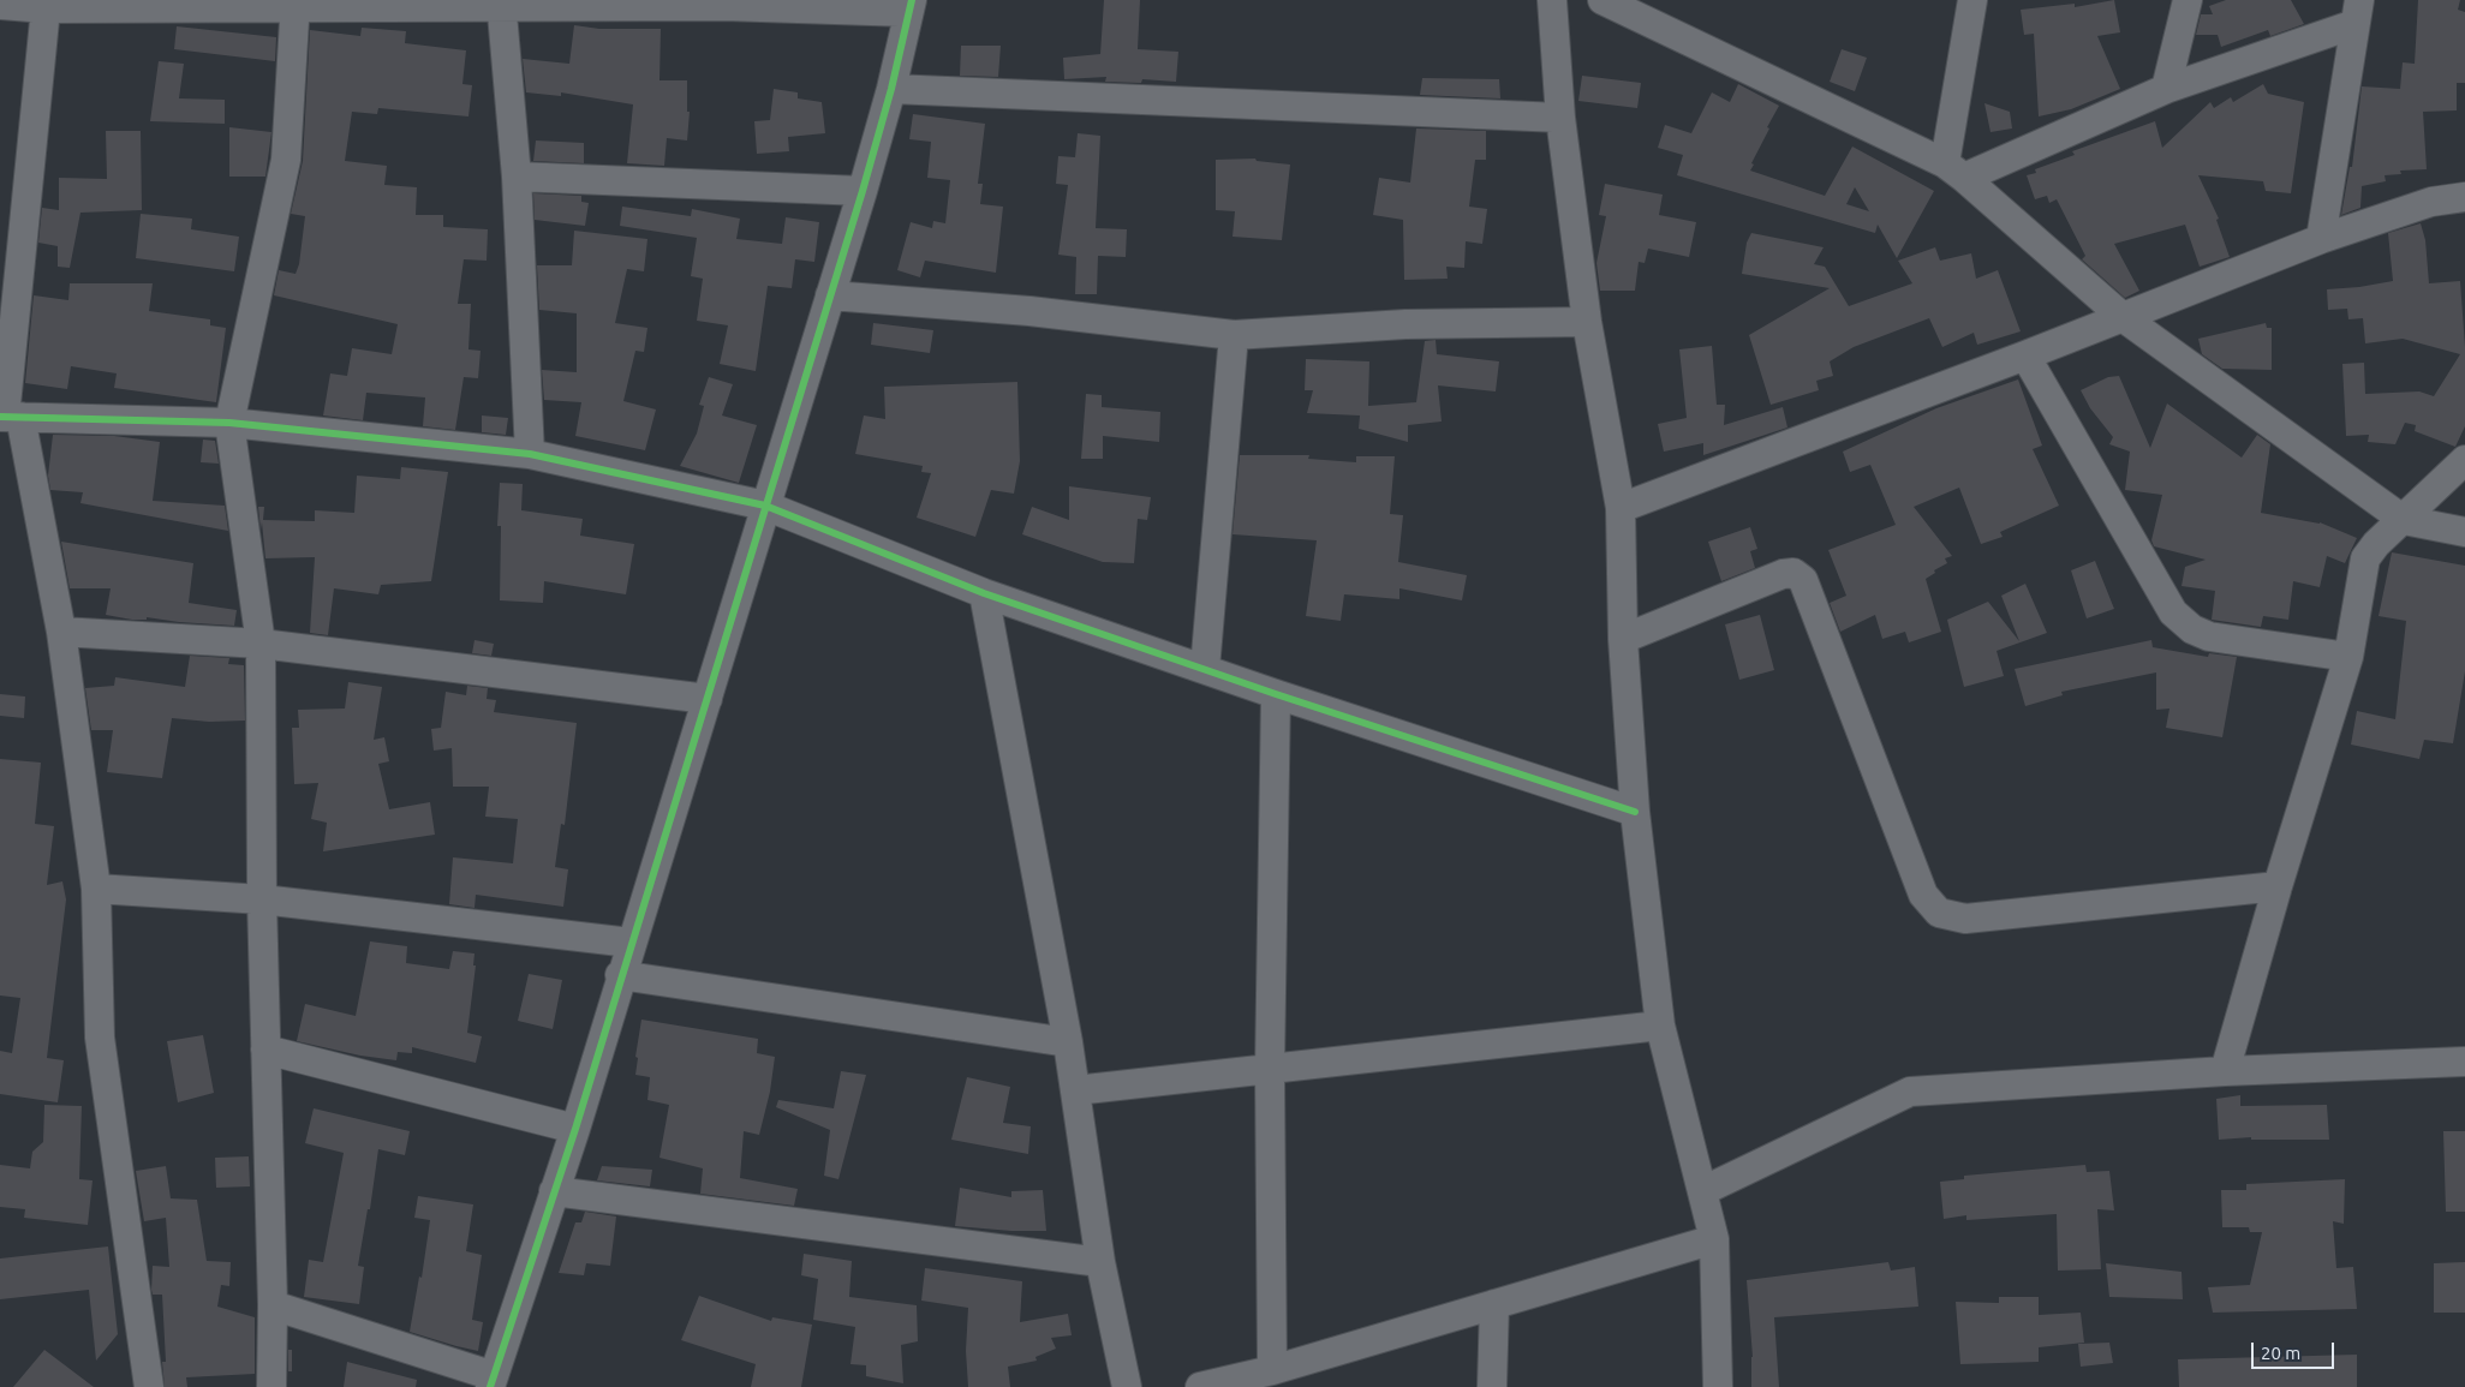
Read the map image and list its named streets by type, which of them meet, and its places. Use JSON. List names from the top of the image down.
{
  "scale_bar": "20 m"
}
